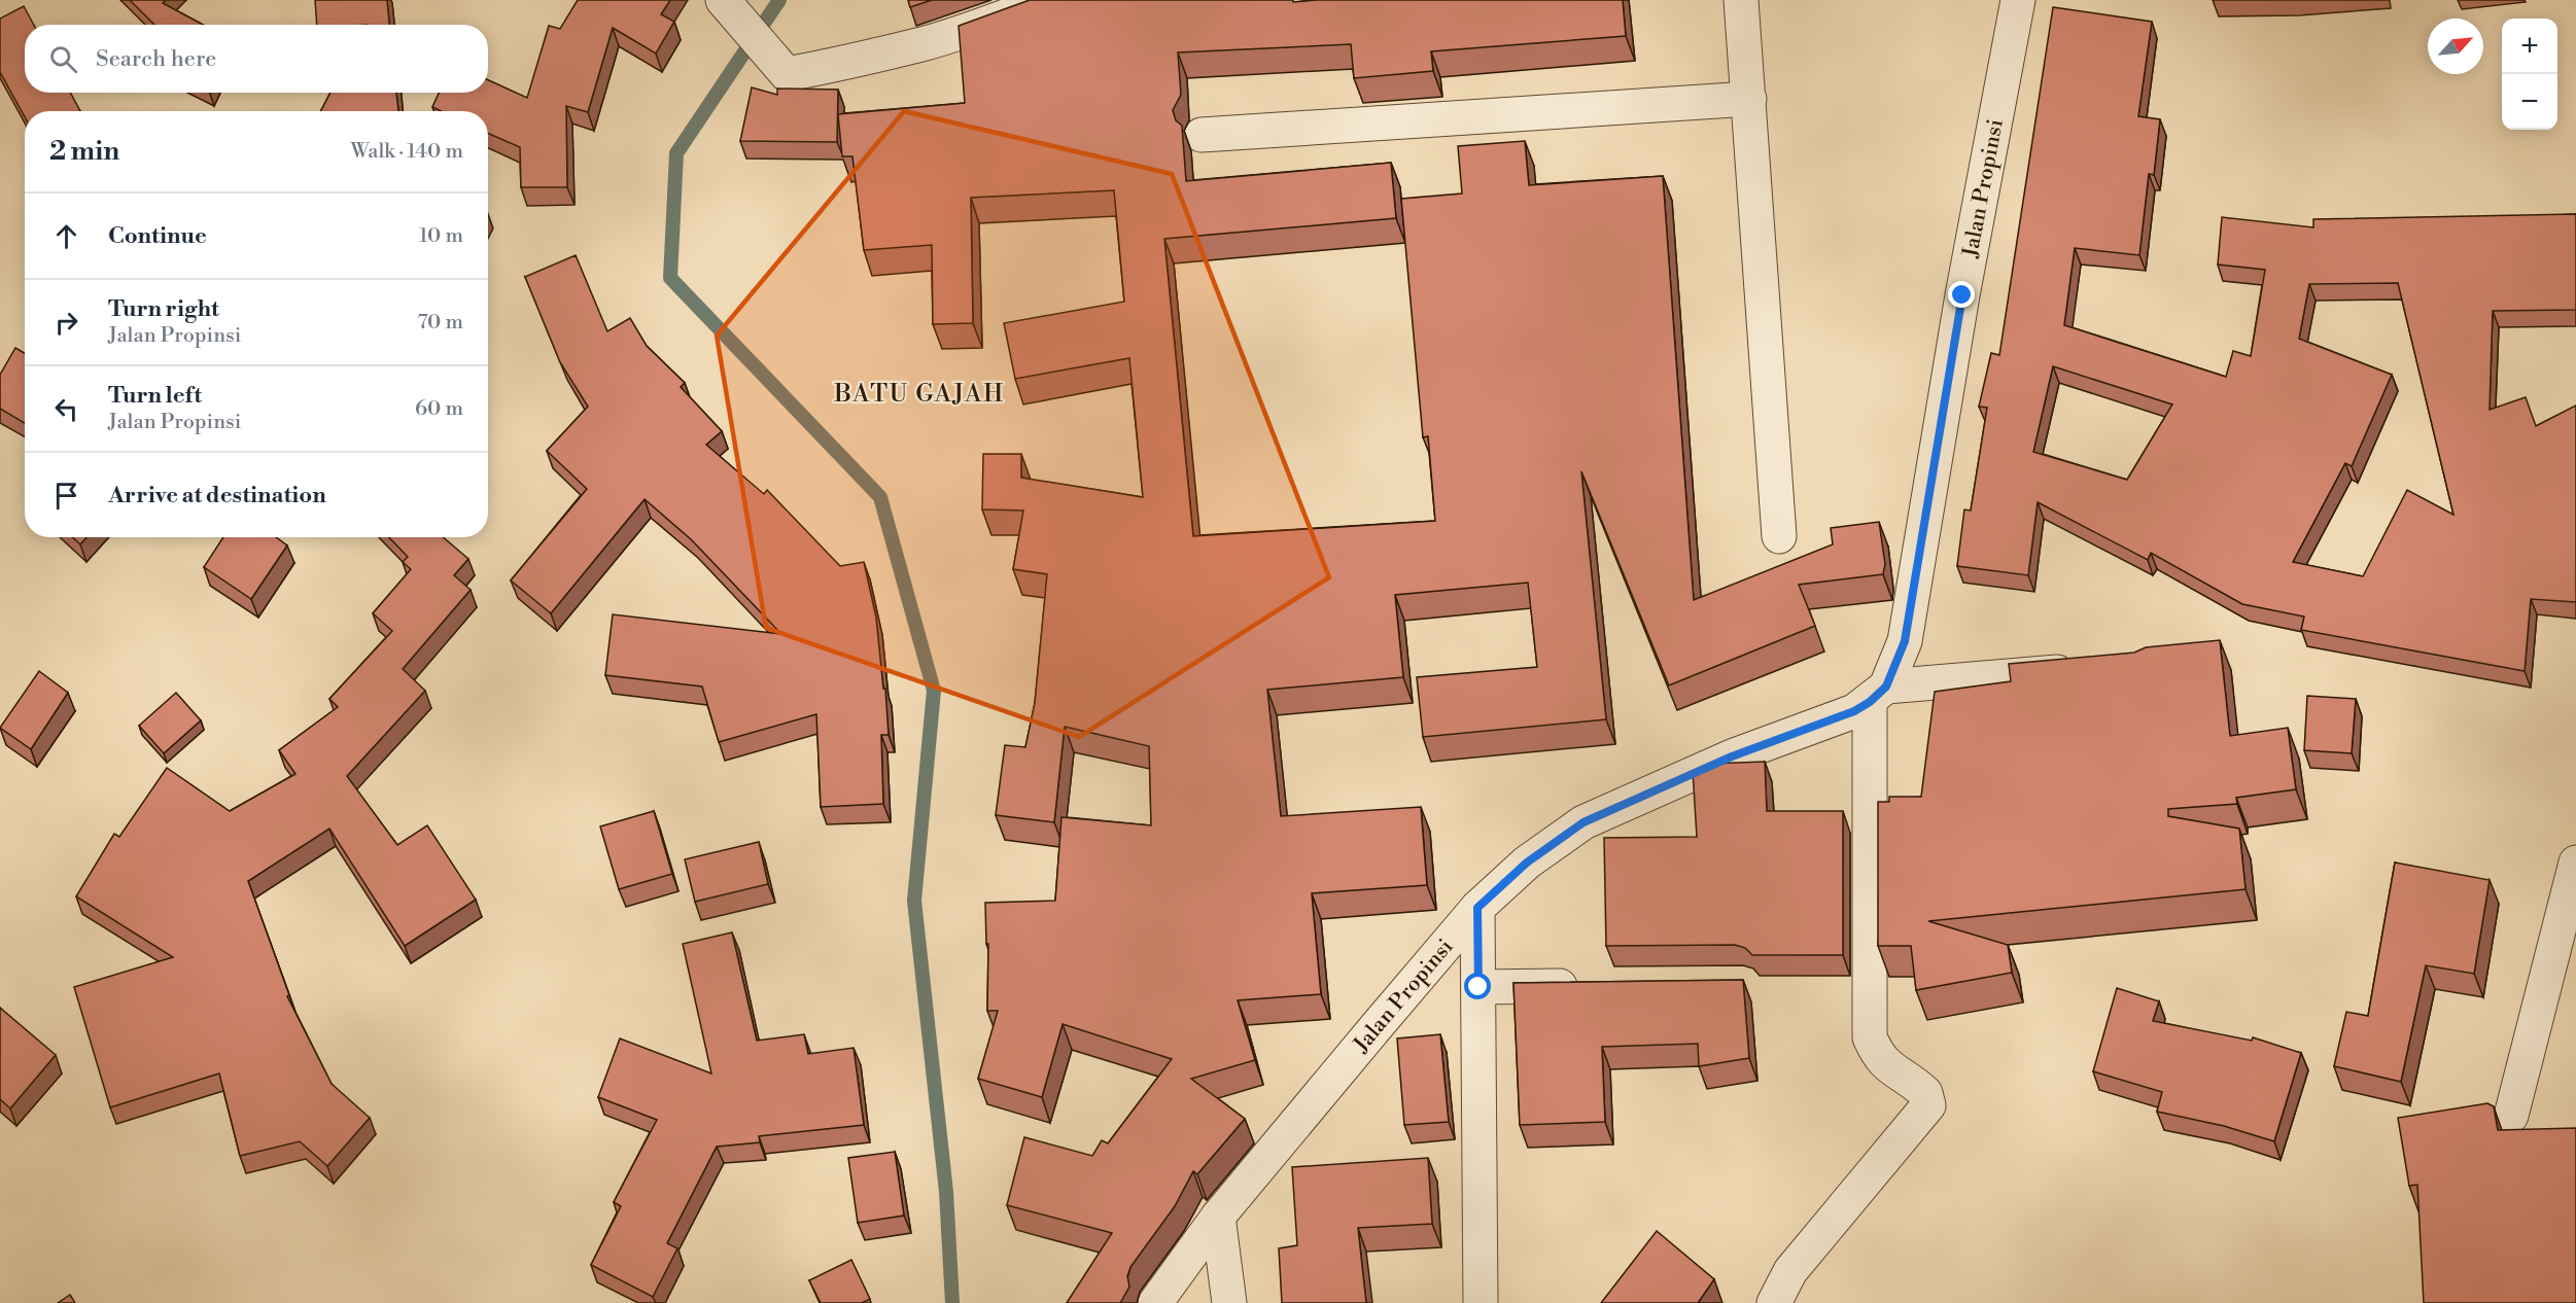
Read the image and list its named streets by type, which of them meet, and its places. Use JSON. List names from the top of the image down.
{
  "streets": {
    "street": ["Jalan Propinsi"]
  },
  "districts": ["BATU GAJAH"],
  "north": "top right",
  "page": {
    "map_buttons": ["+", "−"],
    "search": "Search here",
    "heading": ["2 min", "Walk · 140 m"],
    "list": [
      ["Continue", "10 m"],
      ["Turn right", "Jalan Propinsi", "70 m"],
      ["Turn left", "Jalan Propinsi", "60 m"],
      "Arrive at destination"
    ]
  }
}
